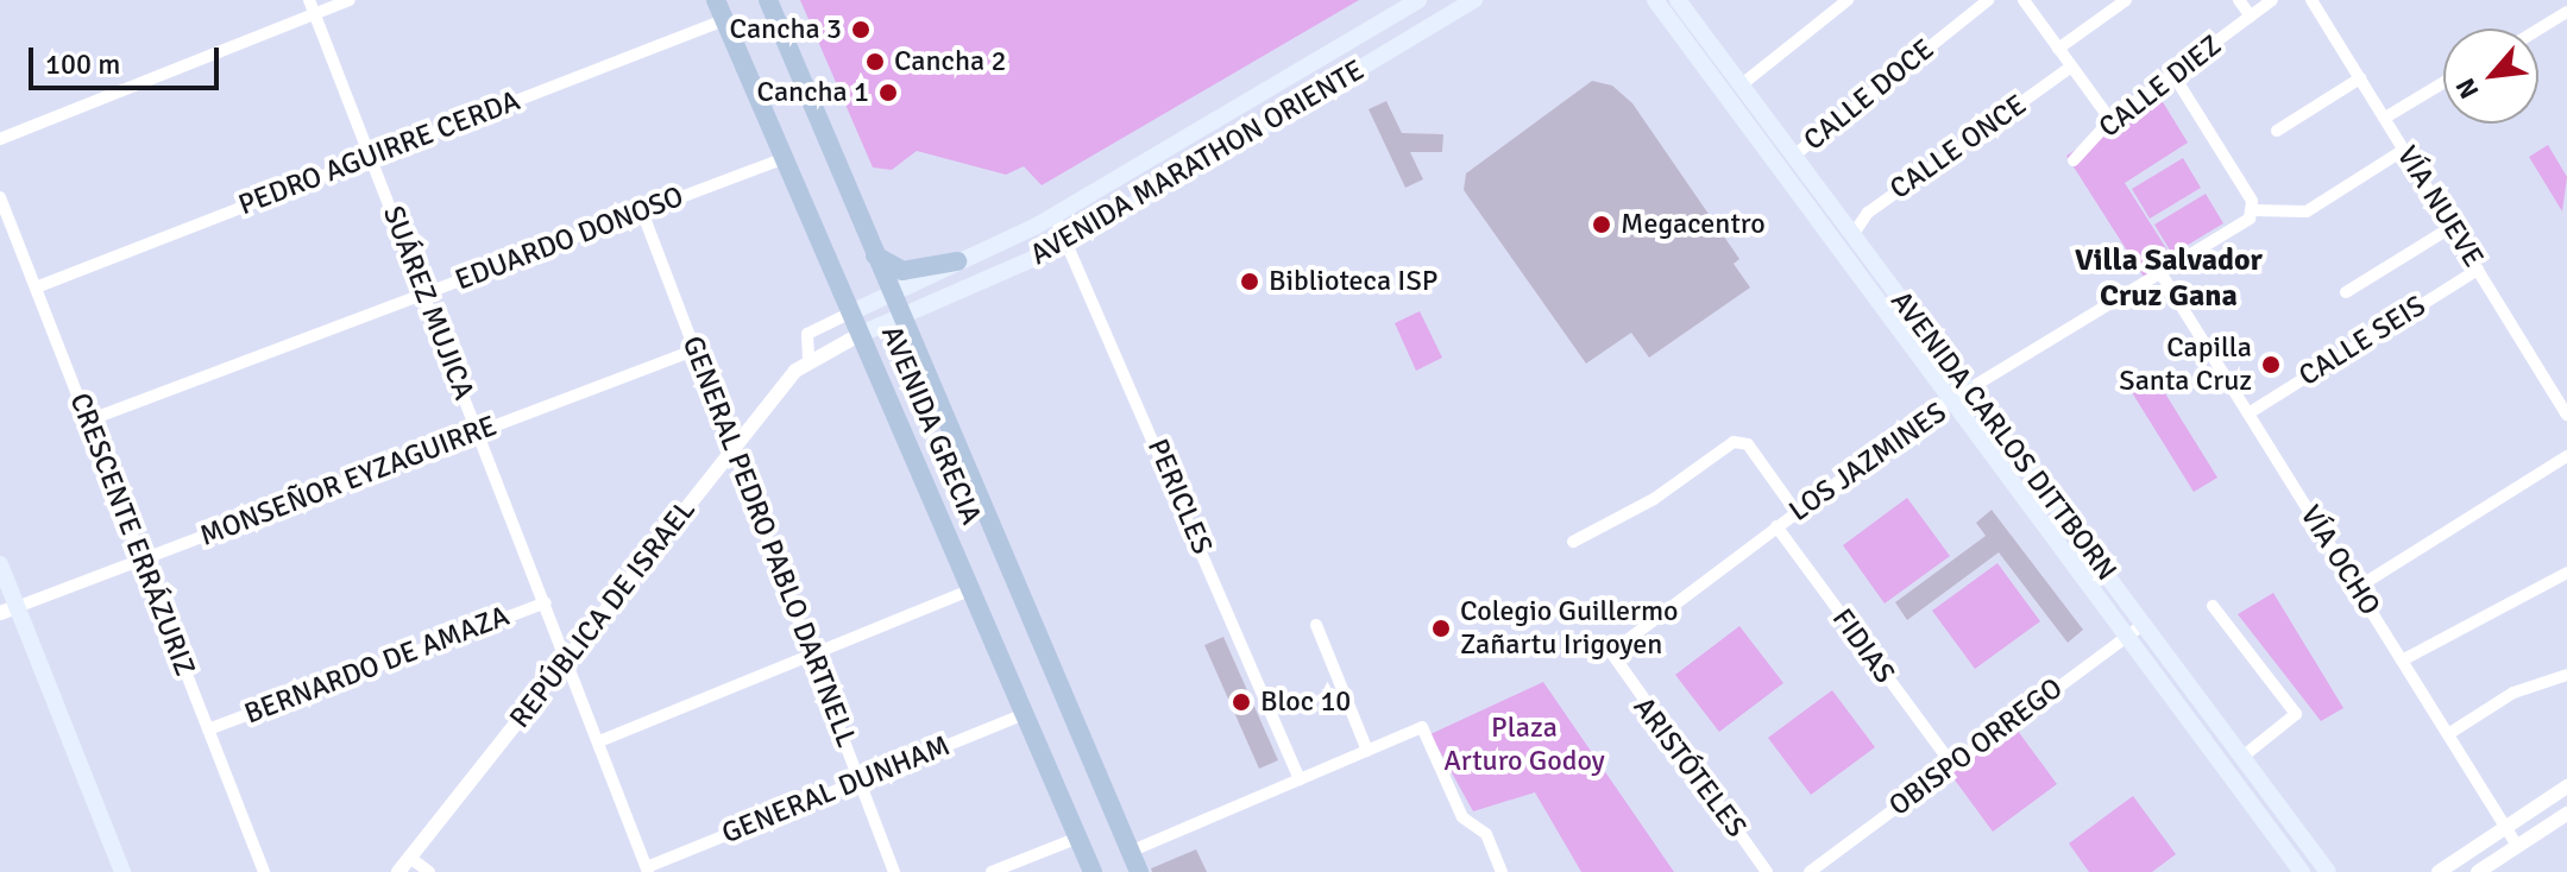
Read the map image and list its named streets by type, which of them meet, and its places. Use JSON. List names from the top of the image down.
{
  "streets": {
    "main road": ["AVENIDA MARATHON ORIENTE", "AVENIDA GRECIA", "AVENIDA CARLOS DITTBORN"],
    "street": [
      "CALLE DIEZ",
      "CALLE DOCE",
      "CALLE ONCE",
      "PEDRO AGUIRRE CERDA",
      "VÍA NUEVE",
      "EDUARDO DONOSO",
      "SUÁREZ MUJICA",
      "CALLE SEIS",
      "LOS JAZMINES",
      "MONSEÑOR EYZAGUIRRE",
      "PERICLES",
      "CRESCENTE ERRÁZURIZ",
      "GENERAL PEDRO PABLO DARTNELL",
      "VÍA OCHO",
      "REPÚBLICA DE ISRAEL",
      "FIDIAS",
      "BERNARDO DE AMAZA",
      "OBISPO ORREGO",
      "ARISTÓTELES",
      "GENERAL DUNHAM"
    ]
  },
  "crossings": [
    ["CALLE DOCE", "AVENIDA CARLOS DITTBORN"],
    ["CALLE ONCE", "AVENIDA CARLOS DITTBORN"],
    ["PEDRO AGUIRRE CERDA", "SUÁREZ MUJICA"],
    ["PEDRO AGUIRRE CERDA", "AVENIDA GRECIA"],
    ["PEDRO AGUIRRE CERDA", "CRESCENTE ERRÁZURIZ"],
    ["AVENIDA MARATHON ORIENTE", "AVENIDA GRECIA"],
    ["AVENIDA MARATHON ORIENTE", "PERICLES"],
    ["AVENIDA MARATHON ORIENTE", "REPÚBLICA DE ISRAEL"],
    ["VÍA NUEVE", "CALLE SEIS"],
    ["EDUARDO DONOSO", "SUÁREZ MUJICA"],
    ["EDUARDO DONOSO", "AVENIDA GRECIA"],
    ["EDUARDO DONOSO", "CRESCENTE ERRÁZURIZ"],
    ["EDUARDO DONOSO", "GENERAL PEDRO PABLO DARTNELL"],
    ["SUÁREZ MUJICA", "MONSEÑOR EYZAGUIRRE"],
    ["SUÁREZ MUJICA", "REPÚBLICA DE ISRAEL"],
    ["SUÁREZ MUJICA", "BERNARDO DE AMAZA"],
    ["SUÁREZ MUJICA", "GENERAL DUNHAM"],
    ["CALLE SEIS", "VÍA OCHO"],
    ["AVENIDA GRECIA", "REPÚBLICA DE ISRAEL"],
    ["AVENIDA GRECIA", "GENERAL DUNHAM"],
    ["AVENIDA CARLOS DITTBORN", "LOS JAZMINES"],
    ["AVENIDA CARLOS DITTBORN", "OBISPO ORREGO"],
    ["LOS JAZMINES", "VÍA OCHO"],
    ["LOS JAZMINES", "FIDIAS"],
    ["LOS JAZMINES", "ARISTÓTELES"],
    ["MONSEÑOR EYZAGUIRRE", "CRESCENTE ERRÁZURIZ"],
    ["MONSEÑOR EYZAGUIRRE", "GENERAL PEDRO PABLO DARTNELL"],
    ["CRESCENTE ERRÁZURIZ", "BERNARDO DE AMAZA"],
    ["GENERAL PEDRO PABLO DARTNELL", "REPÚBLICA DE ISRAEL"],
    ["GENERAL PEDRO PABLO DARTNELL", "GENERAL DUNHAM"],
    ["FIDIAS", "OBISPO ORREGO"]
  ],
  "districts": ["Villa Salvador Cruz Gana"],
  "parks": ["Plaza Arturo Godoy"],
  "places": [
    "Cancha 3",
    "Cancha 2",
    "Cancha 1",
    "Megacentro",
    "Biblioteca ISP",
    "Capilla Santa Cruz",
    "Colegio Guillermo Zañartu Irigoyen",
    "Bloc 10"
  ],
  "scale_bar": "100 m",
  "north": "bottom left"
}
